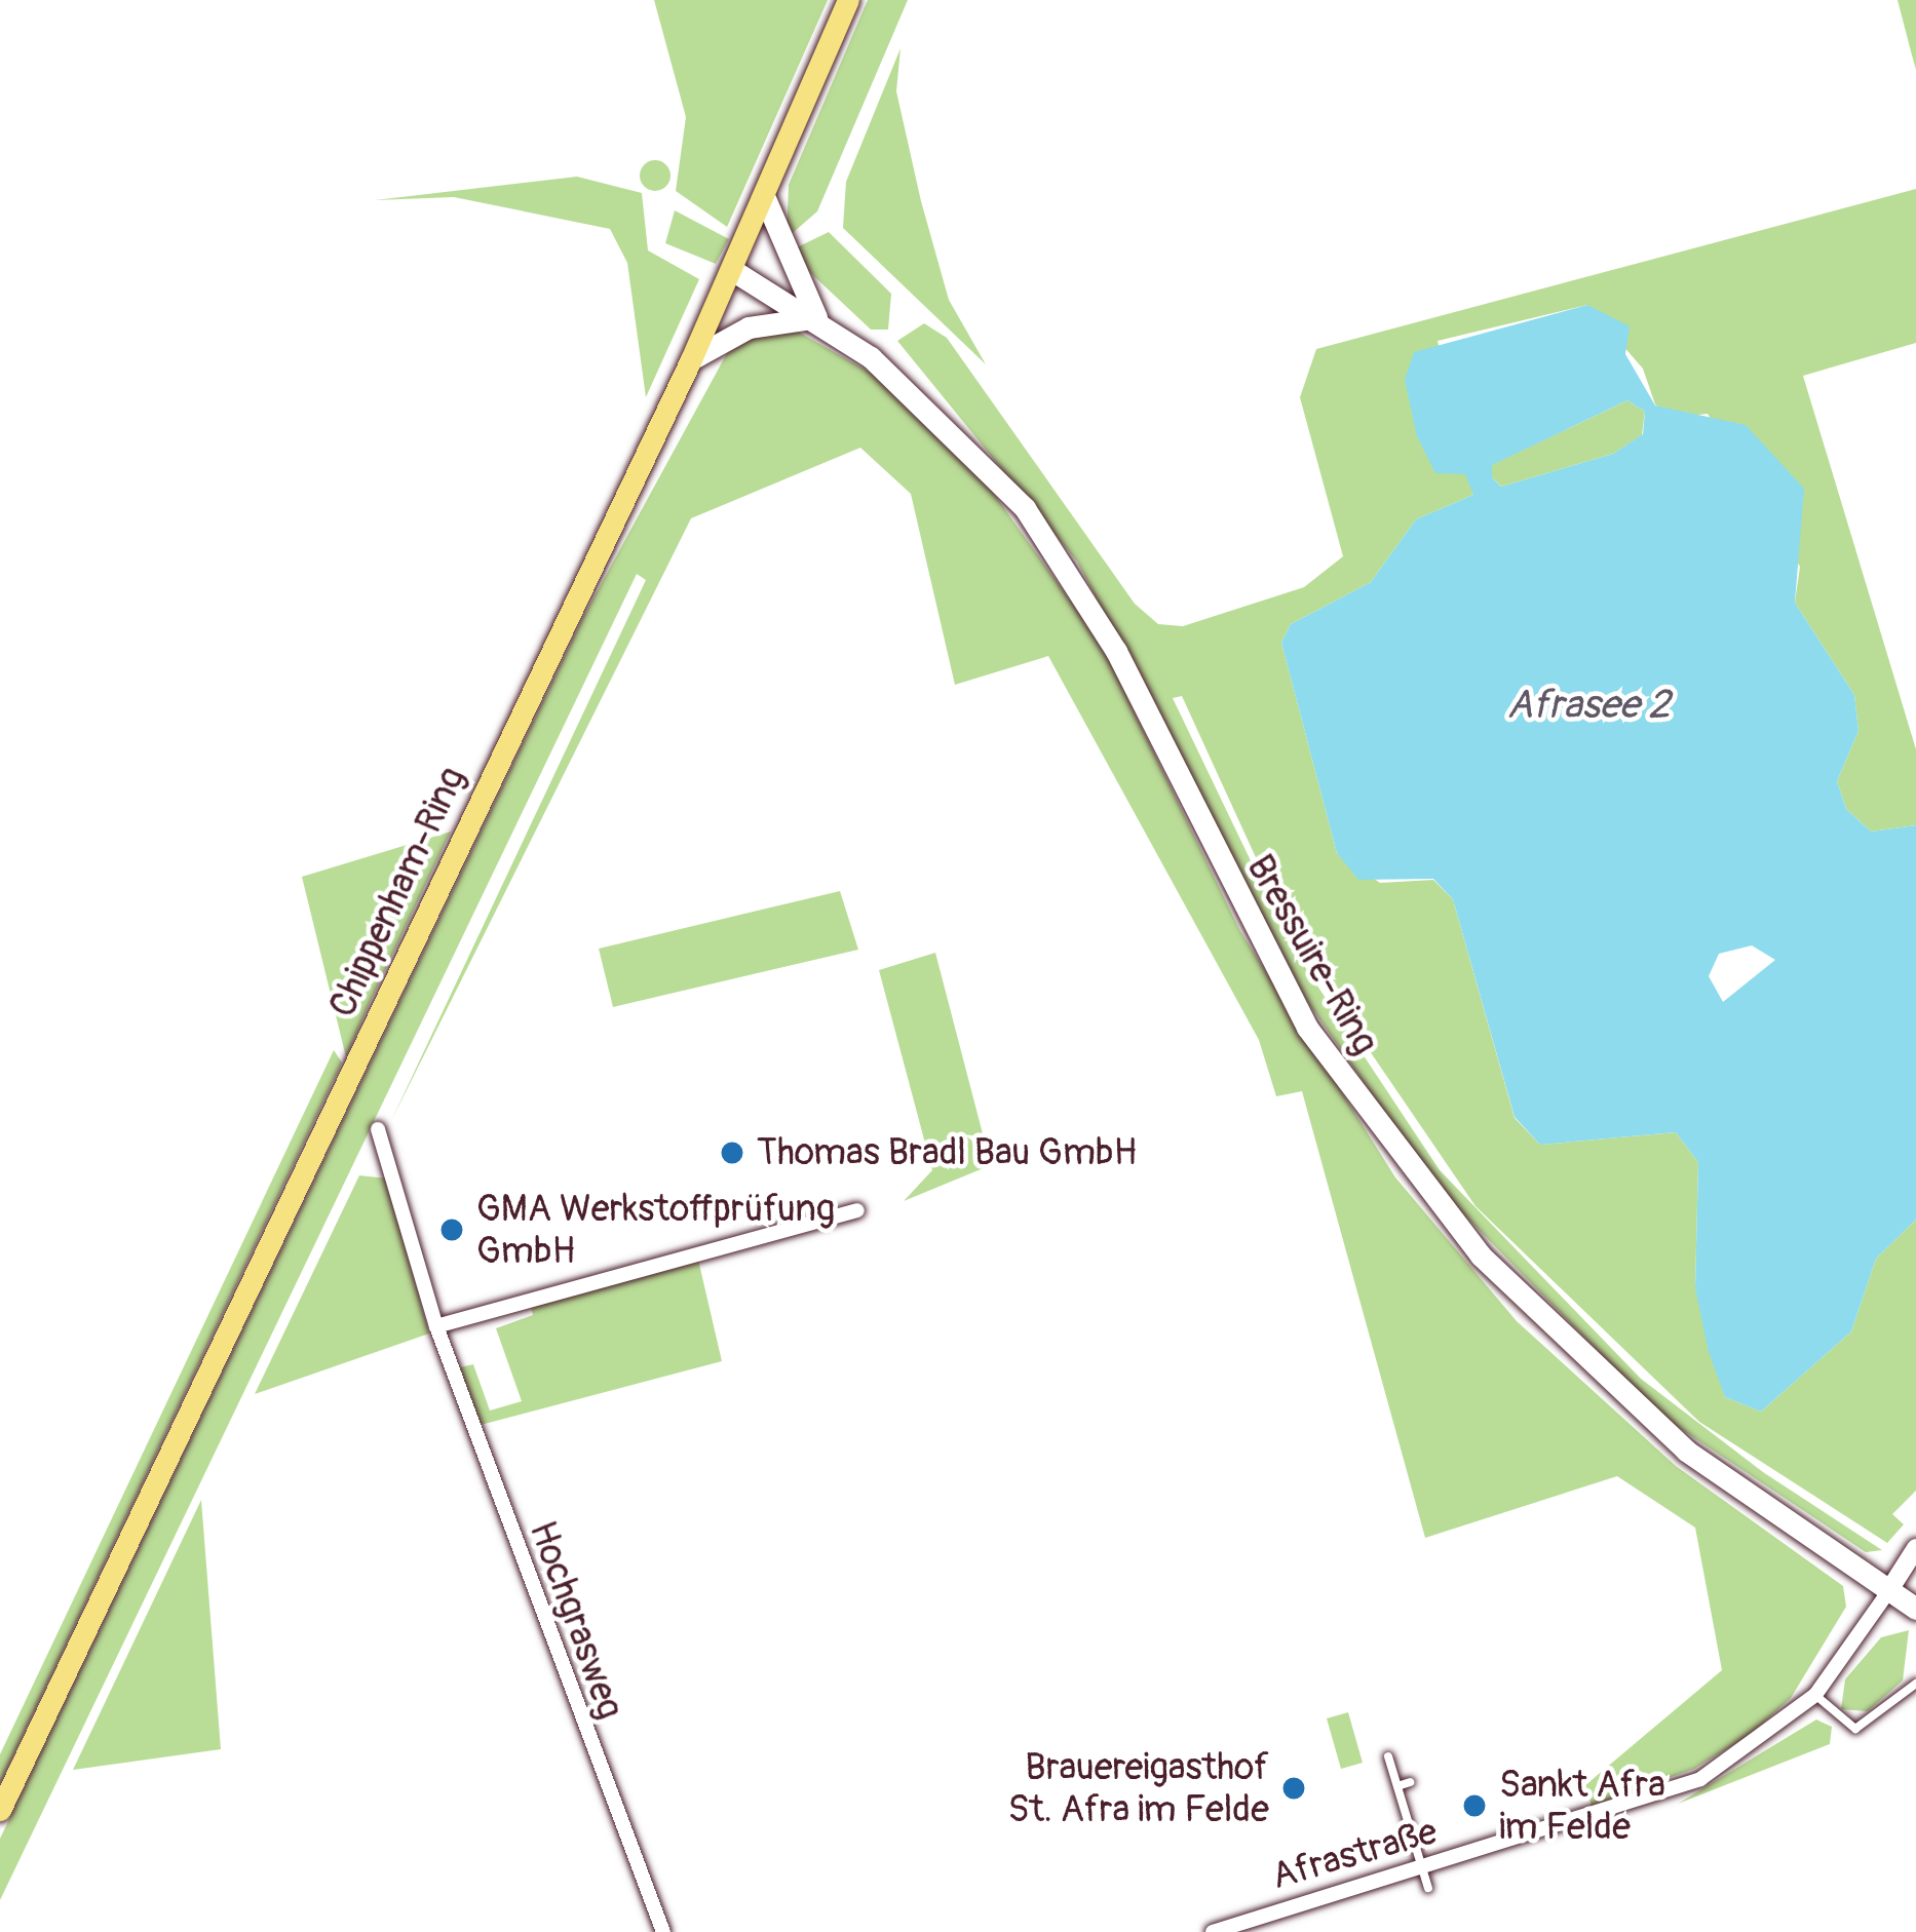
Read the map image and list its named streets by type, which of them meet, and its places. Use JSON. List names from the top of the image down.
{
  "streets": {
    "main road": ["Chippenham-Ring", "Bressuire-Ring"],
    "street": ["Hochgrasweg", "Afrastraße"]
  },
  "crossings": [
    ["Chippenham-Ring", "Bressuire-Ring"],
    ["Bressuire-Ring", "Afrastraße"]
  ],
  "water": ["Afrasee 2"],
  "places": [
    "Thomas Bradl Bau GmbH",
    "GMA Werkstoffprüfung GmbH",
    "Brauereigasthof St. Afra im Felde",
    "Sankt Afra im Felde"
  ]
}
